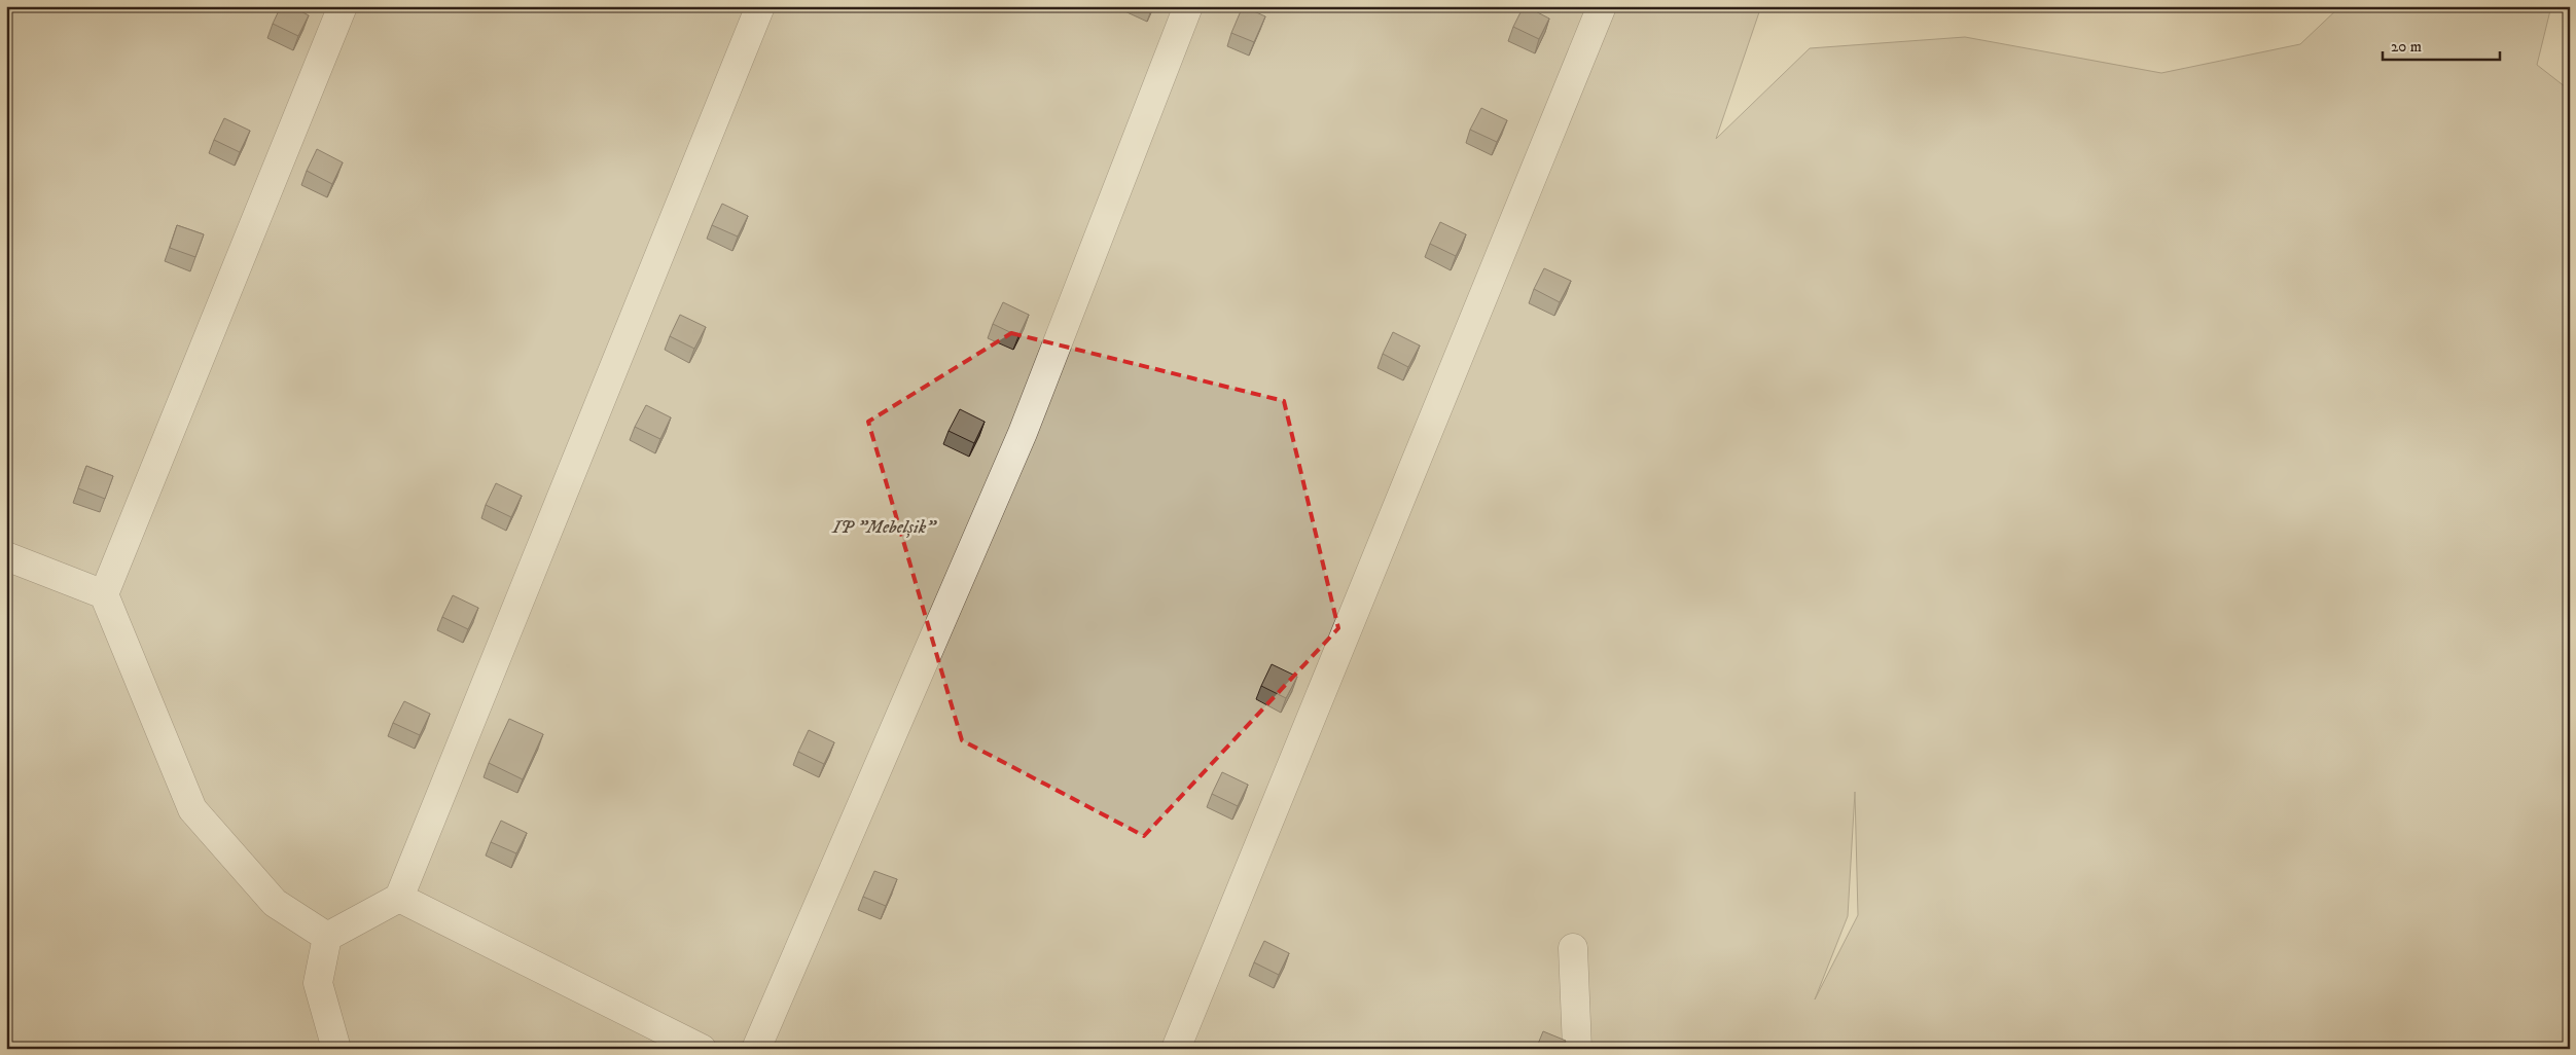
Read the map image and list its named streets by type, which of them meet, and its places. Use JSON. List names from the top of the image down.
{
  "parks": ["IP \"Mebelșik\""],
  "scale_bar": "20 m"
}
